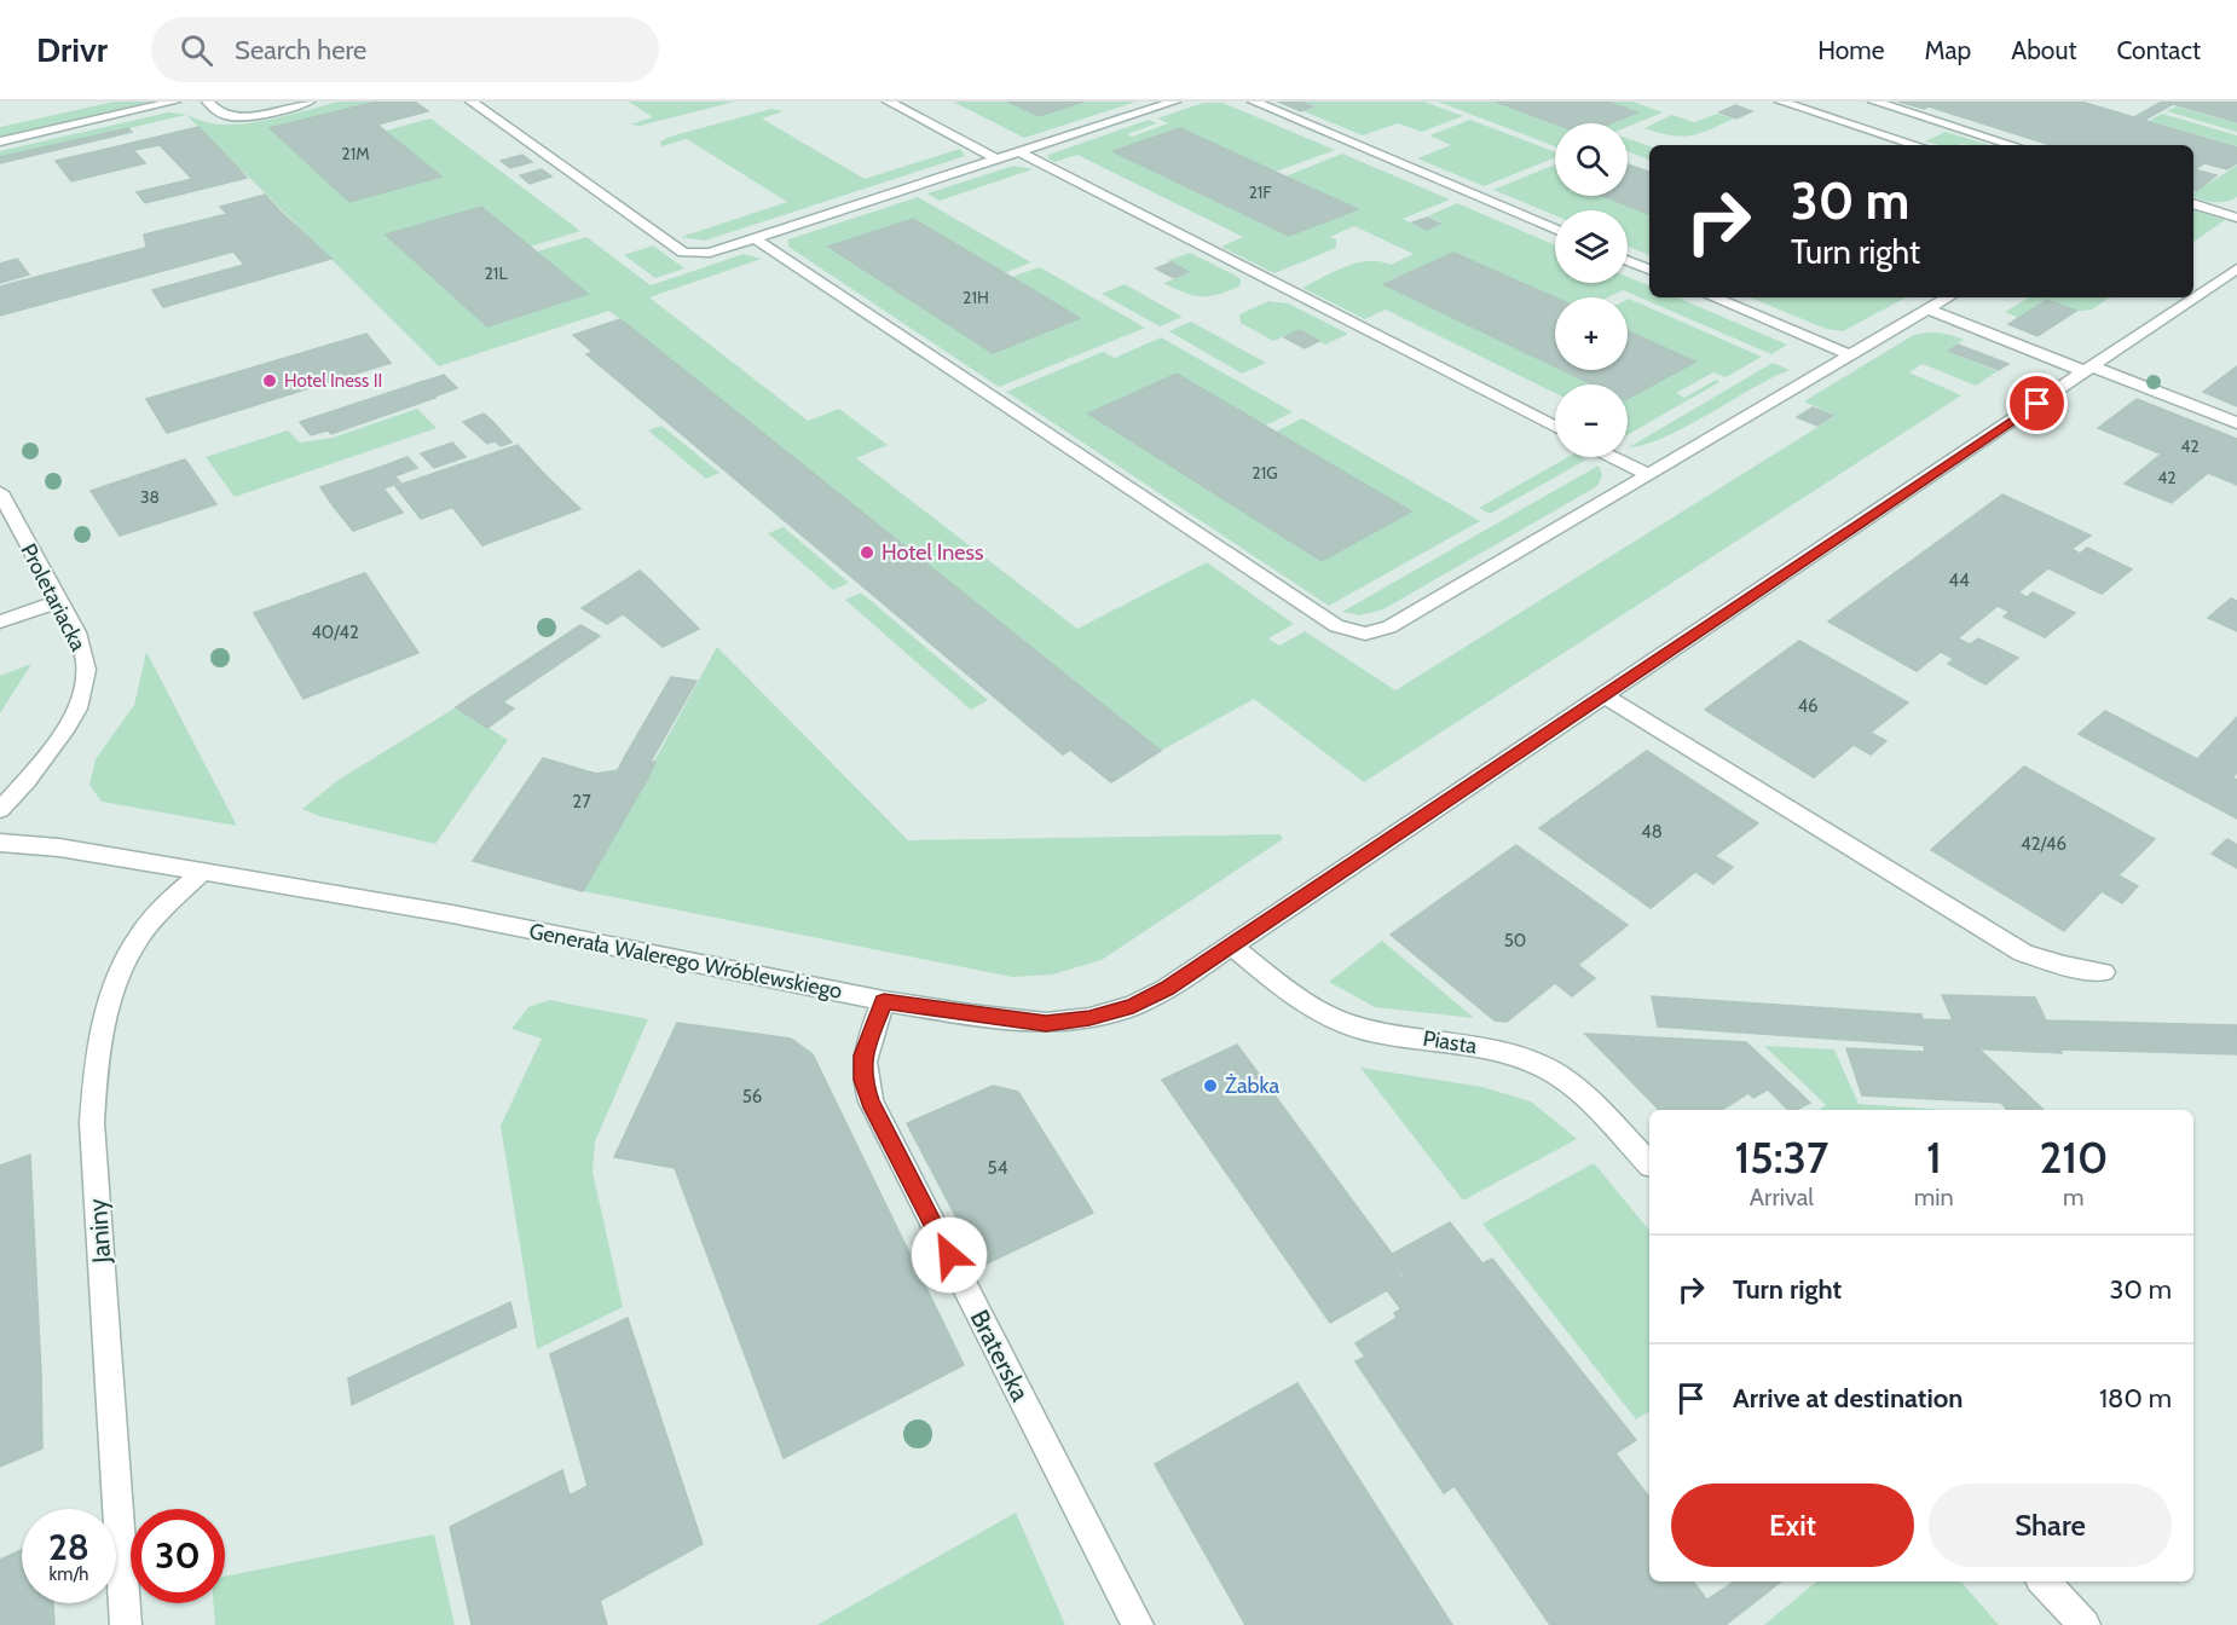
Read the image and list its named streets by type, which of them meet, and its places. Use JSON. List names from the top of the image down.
{
  "streets": {
    "street": [
      "Proletariacka",
      "Generała Walerego Wróblewskiego",
      "Piasta",
      "Janiny",
      "Braterska"
    ]
  },
  "crossings": [
    ["Generała Walerego Wróblewskiego", "Piasta"],
    ["Generała Walerego Wróblewskiego", "Janiny"],
    ["Generała Walerego Wróblewskiego", "Braterska"]
  ],
  "places": ["Hotel Iness II", "Hotel Iness", "Żabka"],
  "house_numbers": [
    "21M",
    "21F",
    "21L",
    "21H",
    "42",
    "21G",
    "42",
    "38",
    "44",
    "40/42",
    "46",
    "27",
    "48",
    "42/46",
    "50",
    "56",
    "54"
  ],
  "page": {
    "header": "Drivr",
    "search": "Search here",
    "nav": [
      "Home",
      "Map",
      "About",
      "Contact"
    ],
    "map_buttons": ["+", "−"],
    "turn": ["30 m", "Turn right"],
    "eta": [
      "15:37",
      "Arrival",
      "1",
      "min",
      "210",
      "m"
    ],
    "list": [
      {
        "name": "Turn right",
        "value": "30 m"
      },
      {
        "name": "Arrive at destination",
        "value": "180 m"
      }
    ],
    "buttons": ["Exit", "Share"],
    "speed": "28 km/h",
    "limit": "30"
  }
}
